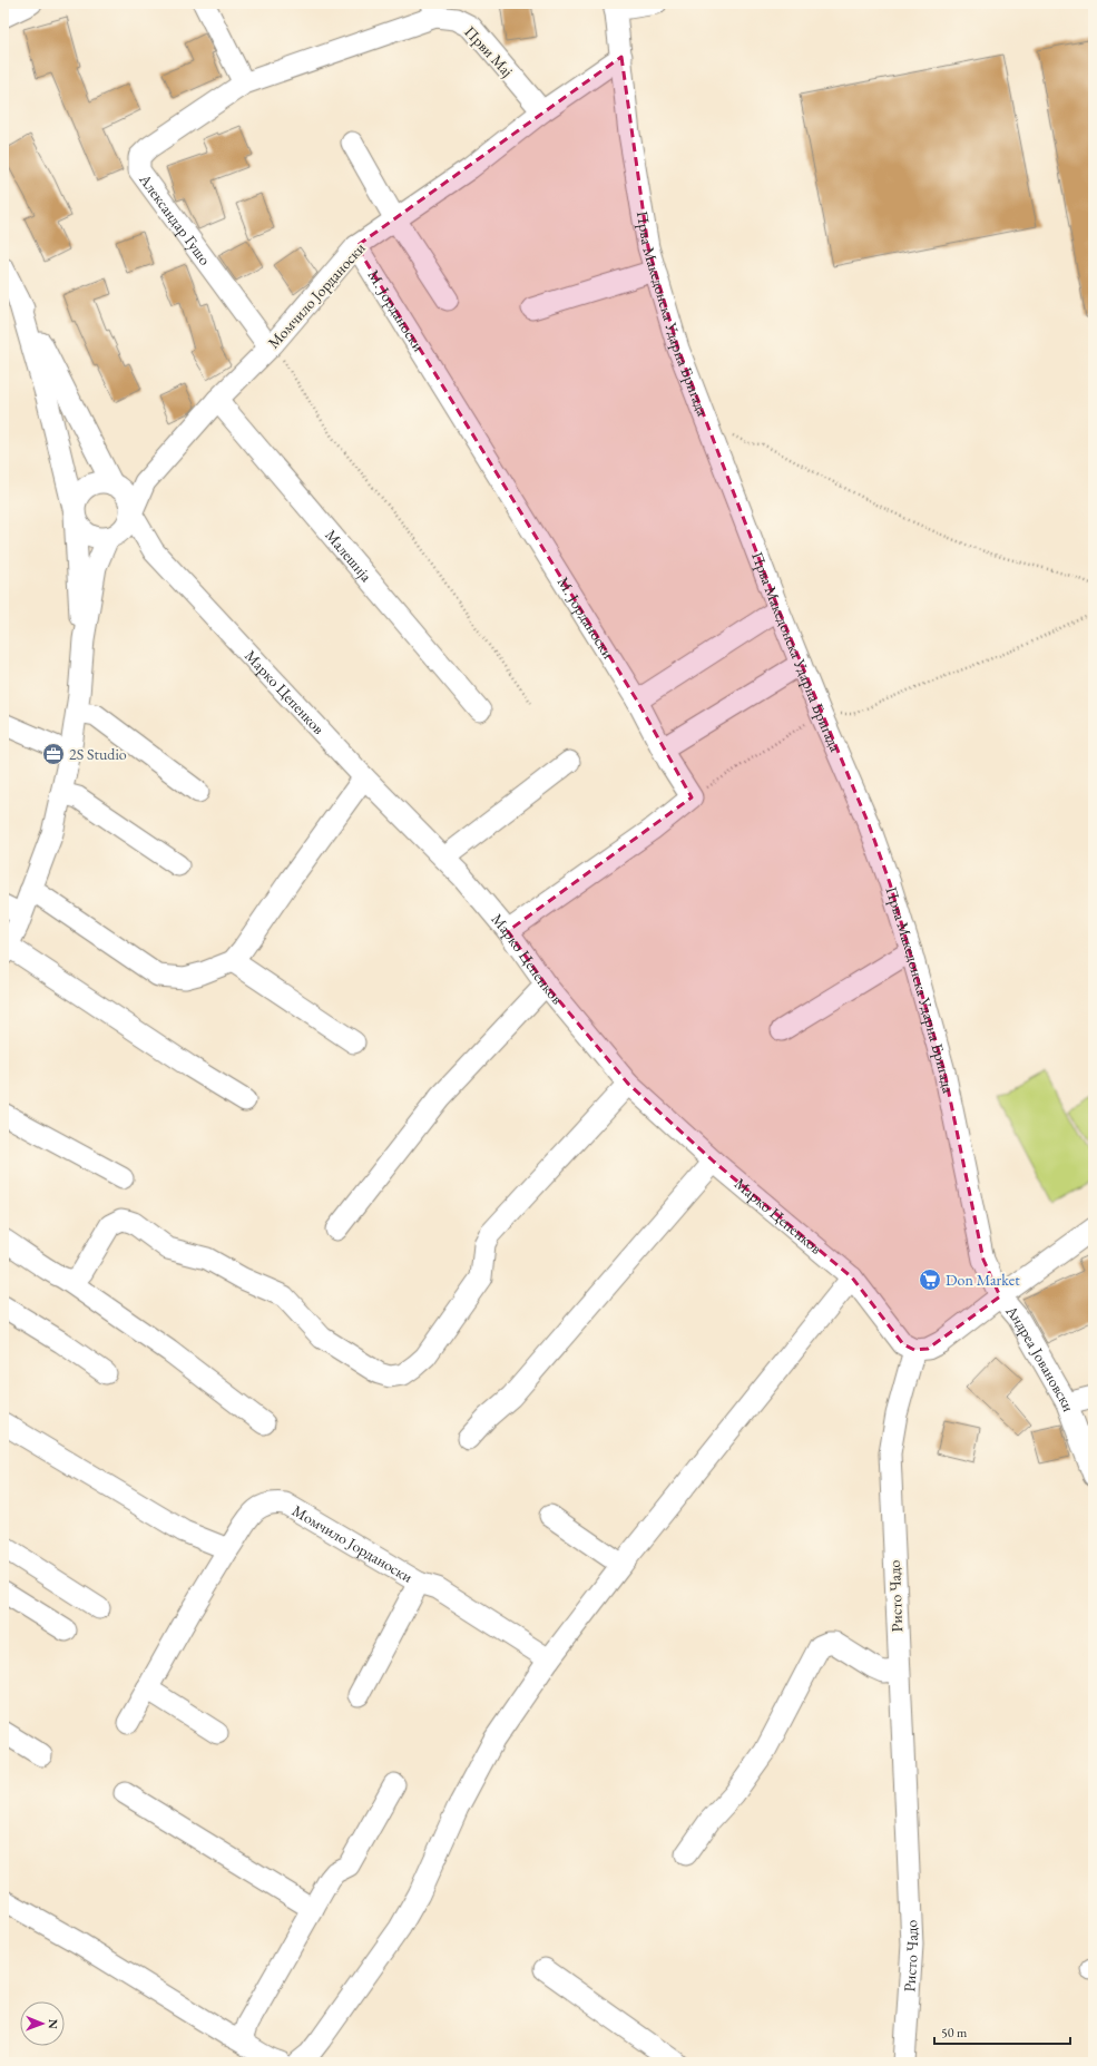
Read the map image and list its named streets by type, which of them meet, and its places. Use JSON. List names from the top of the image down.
{
  "streets": {
    "street": [
      "Први Мај",
      "Александар Гушо",
      "Момчило Јорданоски",
      "М. Јорданоски",
      "Прва Македонска Ударна Бригада",
      "Малешија",
      "Марко Цепенков",
      "Андреа Јовановски",
      "Ристо Чадо"
    ]
  },
  "crossings": [
    ["Први Мај", "Момчило Јорданоски"],
    ["Александар Гушо", "Момчило Јорданоски"],
    ["Момчило Јорданоски", "М. Јорданоски"],
    ["Момчило Јорданоски", "Прва Македонска Ударна Бригада"],
    ["Момчило Јорданоски", "Малешија"],
    ["Прва Македонска Ударна Бригада", "Андреа Јовановски"],
    ["Марко Цепенков", "Ристо Чадо"]
  ],
  "places": {
    "office": ["2S Studio"],
    "supermarket": ["Don Market"]
  },
  "scale_bar": "50 m",
  "north": "right"
}
